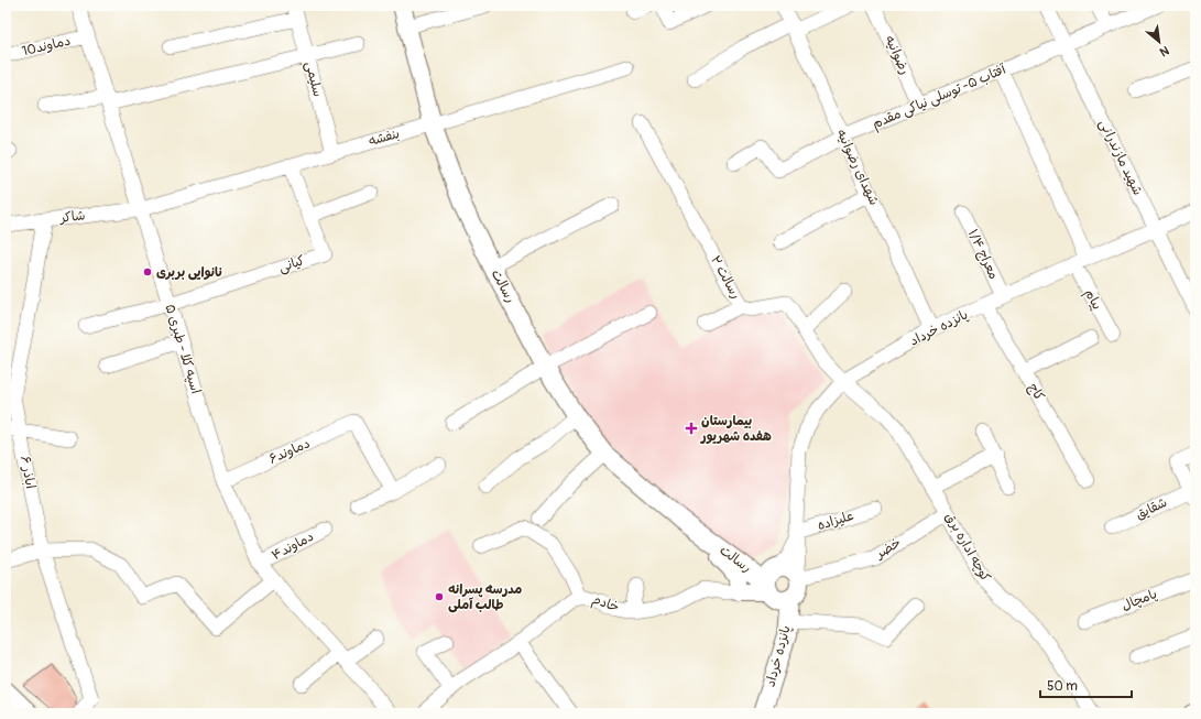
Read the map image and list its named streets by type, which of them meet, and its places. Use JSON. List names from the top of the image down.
{
  "streets": {
    "main road": ["رسالت", "پانزده خرداد", "خادم"],
    "street": [
      "دماوند10",
      "رضوانیه",
      "سلیمی",
      "آفتاب ۵- توسلی نیاکی مقدم",
      "بنفشه",
      "شهید مازندرانی",
      "شهدای رضوانیه",
      "شاکر",
      "معراج ۱/۴",
      "کیانی",
      "رسالت ۲",
      "پیام",
      "اسپه کلا - طبری ۵",
      "کاج",
      "دماوند۶",
      "اباذر ۶",
      "شقایق",
      "علیزاده",
      "دماوند۴",
      "کوچه اداره برق",
      "خضر",
      "پامچال"
    ]
  },
  "crossings": [
    ["دماوند10", "اسپه کلا - طبری ۵"],
    ["رضوانیه", "آفتاب ۵- توسلی نیاکی مقدم"],
    ["سلیمی", "بنفشه"],
    ["آفتاب ۵- توسلی نیاکی مقدم", "شهید مازندرانی"],
    ["آفتاب ۵- توسلی نیاکی مقدم", "شهدای رضوانیه"],
    ["آفتاب ۵- توسلی نیاکی مقدم", "پیام"],
    ["بنفشه", "شاکر"],
    ["بنفشه", "کیانی"],
    ["بنفشه", "رسالت"],
    ["بنفشه", "اسپه کلا - طبری ۵"],
    ["شهید مازندرانی", "پانزده خرداد"],
    ["شهدای رضوانیه", "پانزده خرداد"],
    ["شاکر", "اسپه کلا - طبری ۵"],
    ["شاکر", "اباذر ۶"],
    ["معراج ۱/۴", "پانزده خرداد"],
    ["کیانی", "اسپه کلا - طبری ۵"],
    ["رسالت ۲", "پانزده خرداد"],
    ["رسالت ۲", "کوچه اداره برق"],
    ["رسالت", "پانزده خرداد"],
    ["رسالت", "خضر"],
    ["رسالت", "خادم"],
    ["پیام", "پانزده خرداد"],
    ["پانزده خرداد", "کاج"],
    ["پانزده خرداد", "علیزاده"],
    ["پانزده خرداد", "کوچه اداره برق"],
    ["پانزده خرداد", "خضر"],
    ["پانزده خرداد", "خادم"],
    ["اسپه کلا - طبری ۵", "دماوند۶"],
    ["اسپه کلا - طبری ۵", "دماوند۴"],
    ["کوچه اداره برق", "خضر"],
    ["خضر", "خادم"]
  ],
  "places": {
    "other": ["نانوایی بربری", "مدرسه پسرانه طالب آملی"],
    "health": ["بیمارستان هفده شهریور"]
  },
  "scale_bar": "50 m",
  "north": "bottom right"
}
